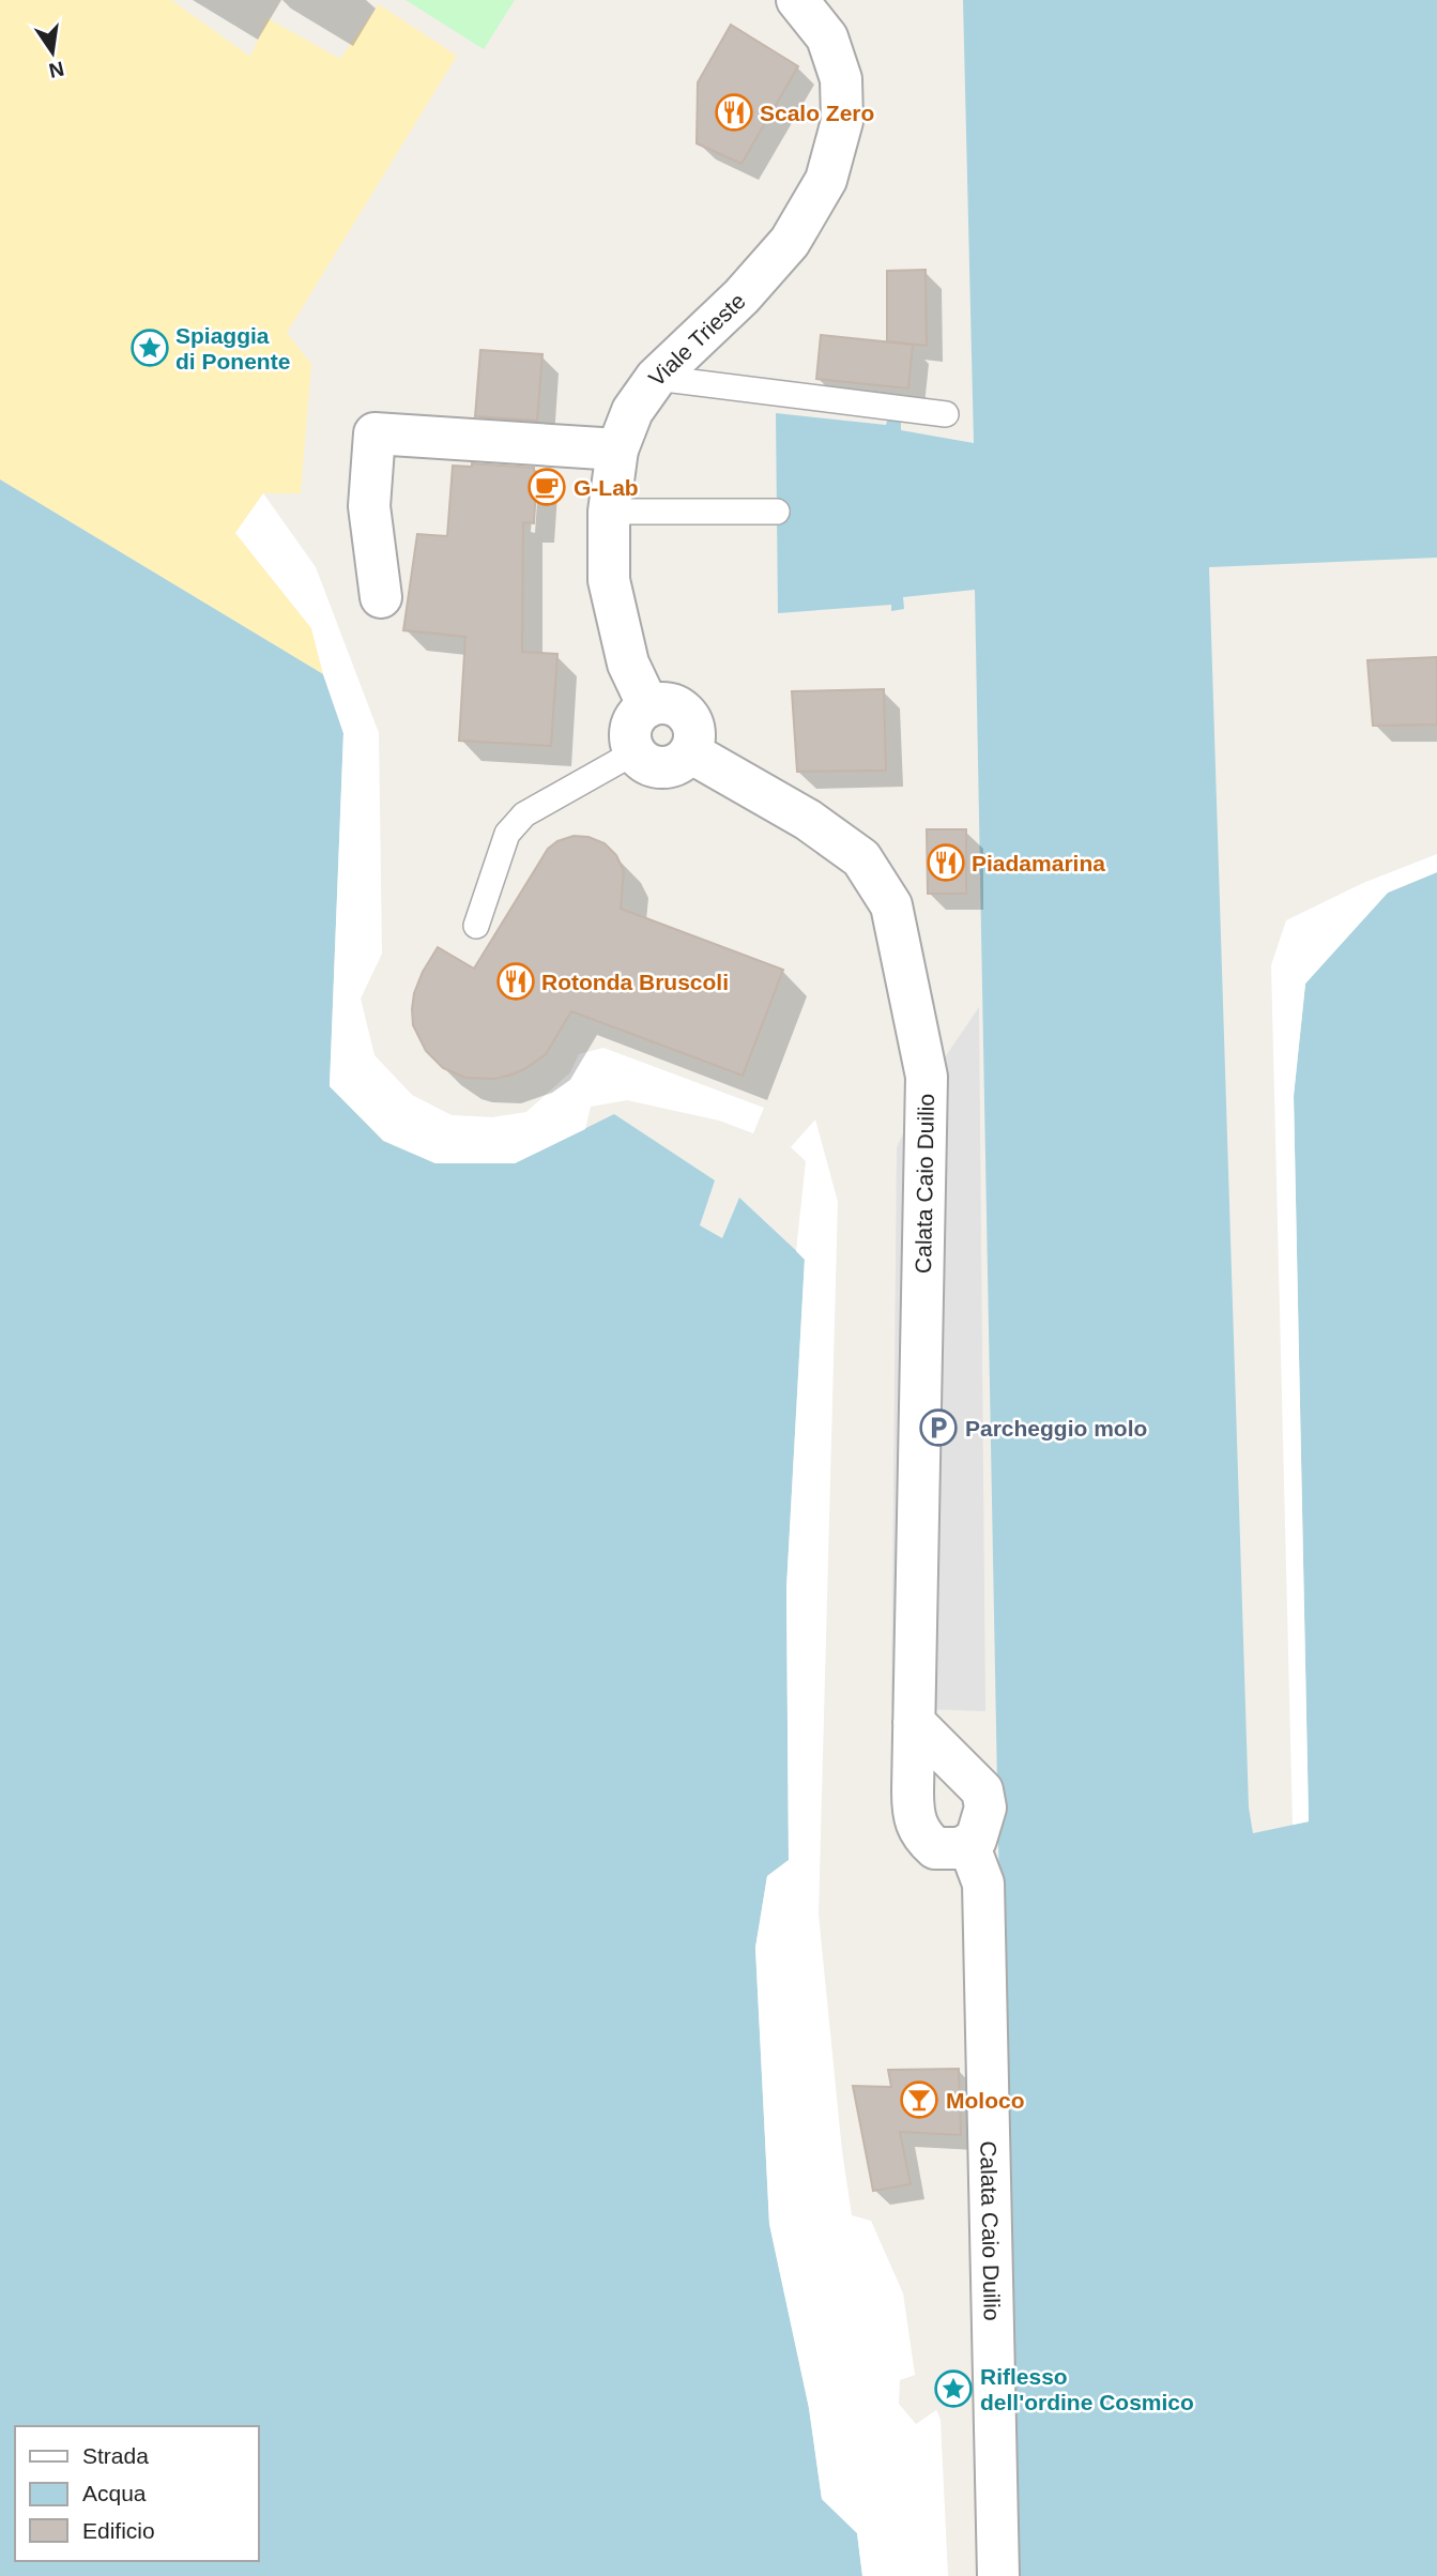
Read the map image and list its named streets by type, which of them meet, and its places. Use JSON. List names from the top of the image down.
{
  "streets": {
    "street": ["Viale Trieste", "Calata Caio Duilio"]
  },
  "crossings": [
    ["Viale Trieste", "Calata Caio Duilio"]
  ],
  "places": {
    "restaurant": ["Scalo Zero", "Piadamarina", "Rotonda Bruscoli"],
    "place": ["Spiaggia di Ponente", "Riflesso dell'ordine Cosmico"],
    "cafe": ["G-Lab"],
    "parking": ["Parcheggio molo"],
    "bar": ["Moloco"]
  },
  "legend": ["Strada", "Acqua", "Edificio"],
  "north": "bottom"
}
